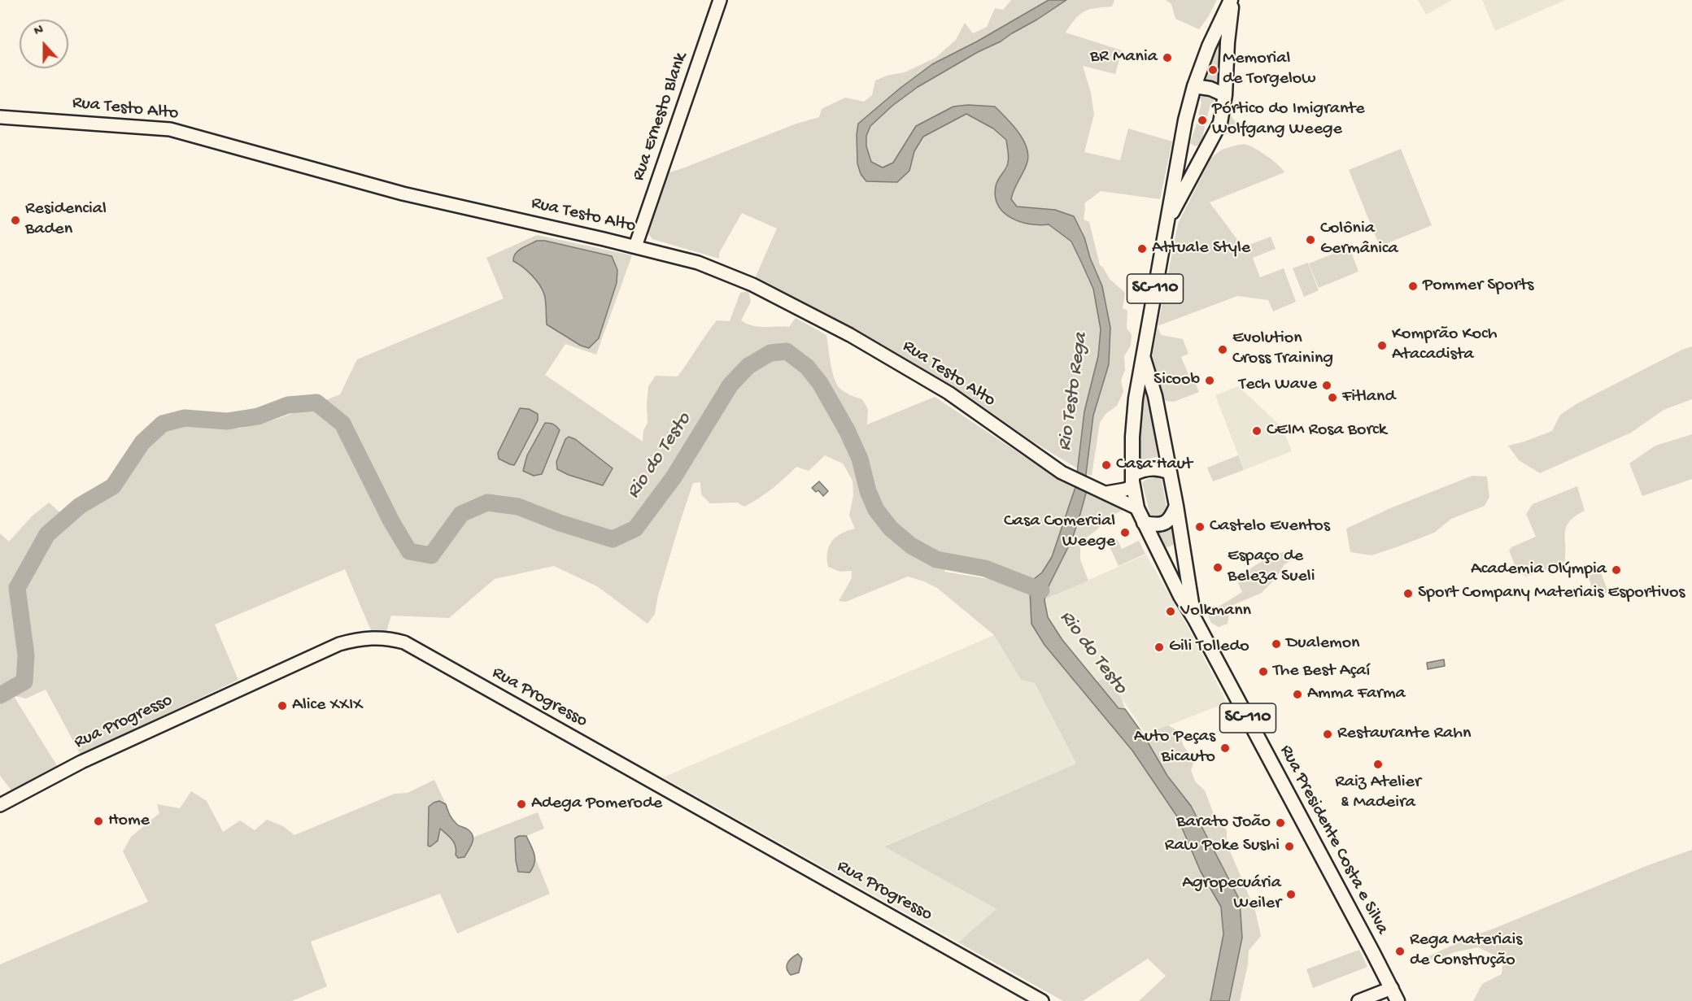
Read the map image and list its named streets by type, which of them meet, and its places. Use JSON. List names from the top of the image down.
{
  "streets": {
    "main road": ["SC-110", "Rua Presidente Costa e Silva"],
    "street": ["Rua Testo Alto", "Rua Ernesto Blank", "Rua Progresso"]
  },
  "crossings": [
    ["Rua Testo Alto", "Rua Ernesto Blank"],
    ["Rua Testo Alto", "Rua Presidente Costa e Silva"]
  ],
  "water": ["Rio Testo Rega", "Rio do Testo"],
  "places": [
    "BR Mania",
    "Memorial de Torgelow",
    "Pórtico do Imigrante Wolfgang Weege",
    "Residencial Baden",
    "Colônia Germânica",
    "Attuale Style",
    "Pommer Sports",
    "Komprão Koch Atacadista",
    "Evolution Cross Training",
    "Sicoob",
    "Tech Wave",
    "Fitland",
    "CEIM Rosa Borck",
    "Casa Haut",
    "Castelo Eventos",
    "Casa Comercial Weege",
    "Espaço de Beleza Sueli",
    "Academia Olýmpia",
    "Sport Company Materiais Esportivos",
    "Volkmann",
    "Dualemon",
    "Gili Tolledo",
    "The Best Açaí",
    "Amma Farma",
    "Alice XXIX",
    "Restaurante Rahn",
    "Auto Peças Bicauto",
    "Raiz Atelier & Madeira",
    "Adega Pomerode",
    "Home",
    "Barato João",
    "Raw Poke Sushi",
    "Agropecuária Weiler",
    "Rega Materiais de Construção"
  ],
  "north": "top"
}
